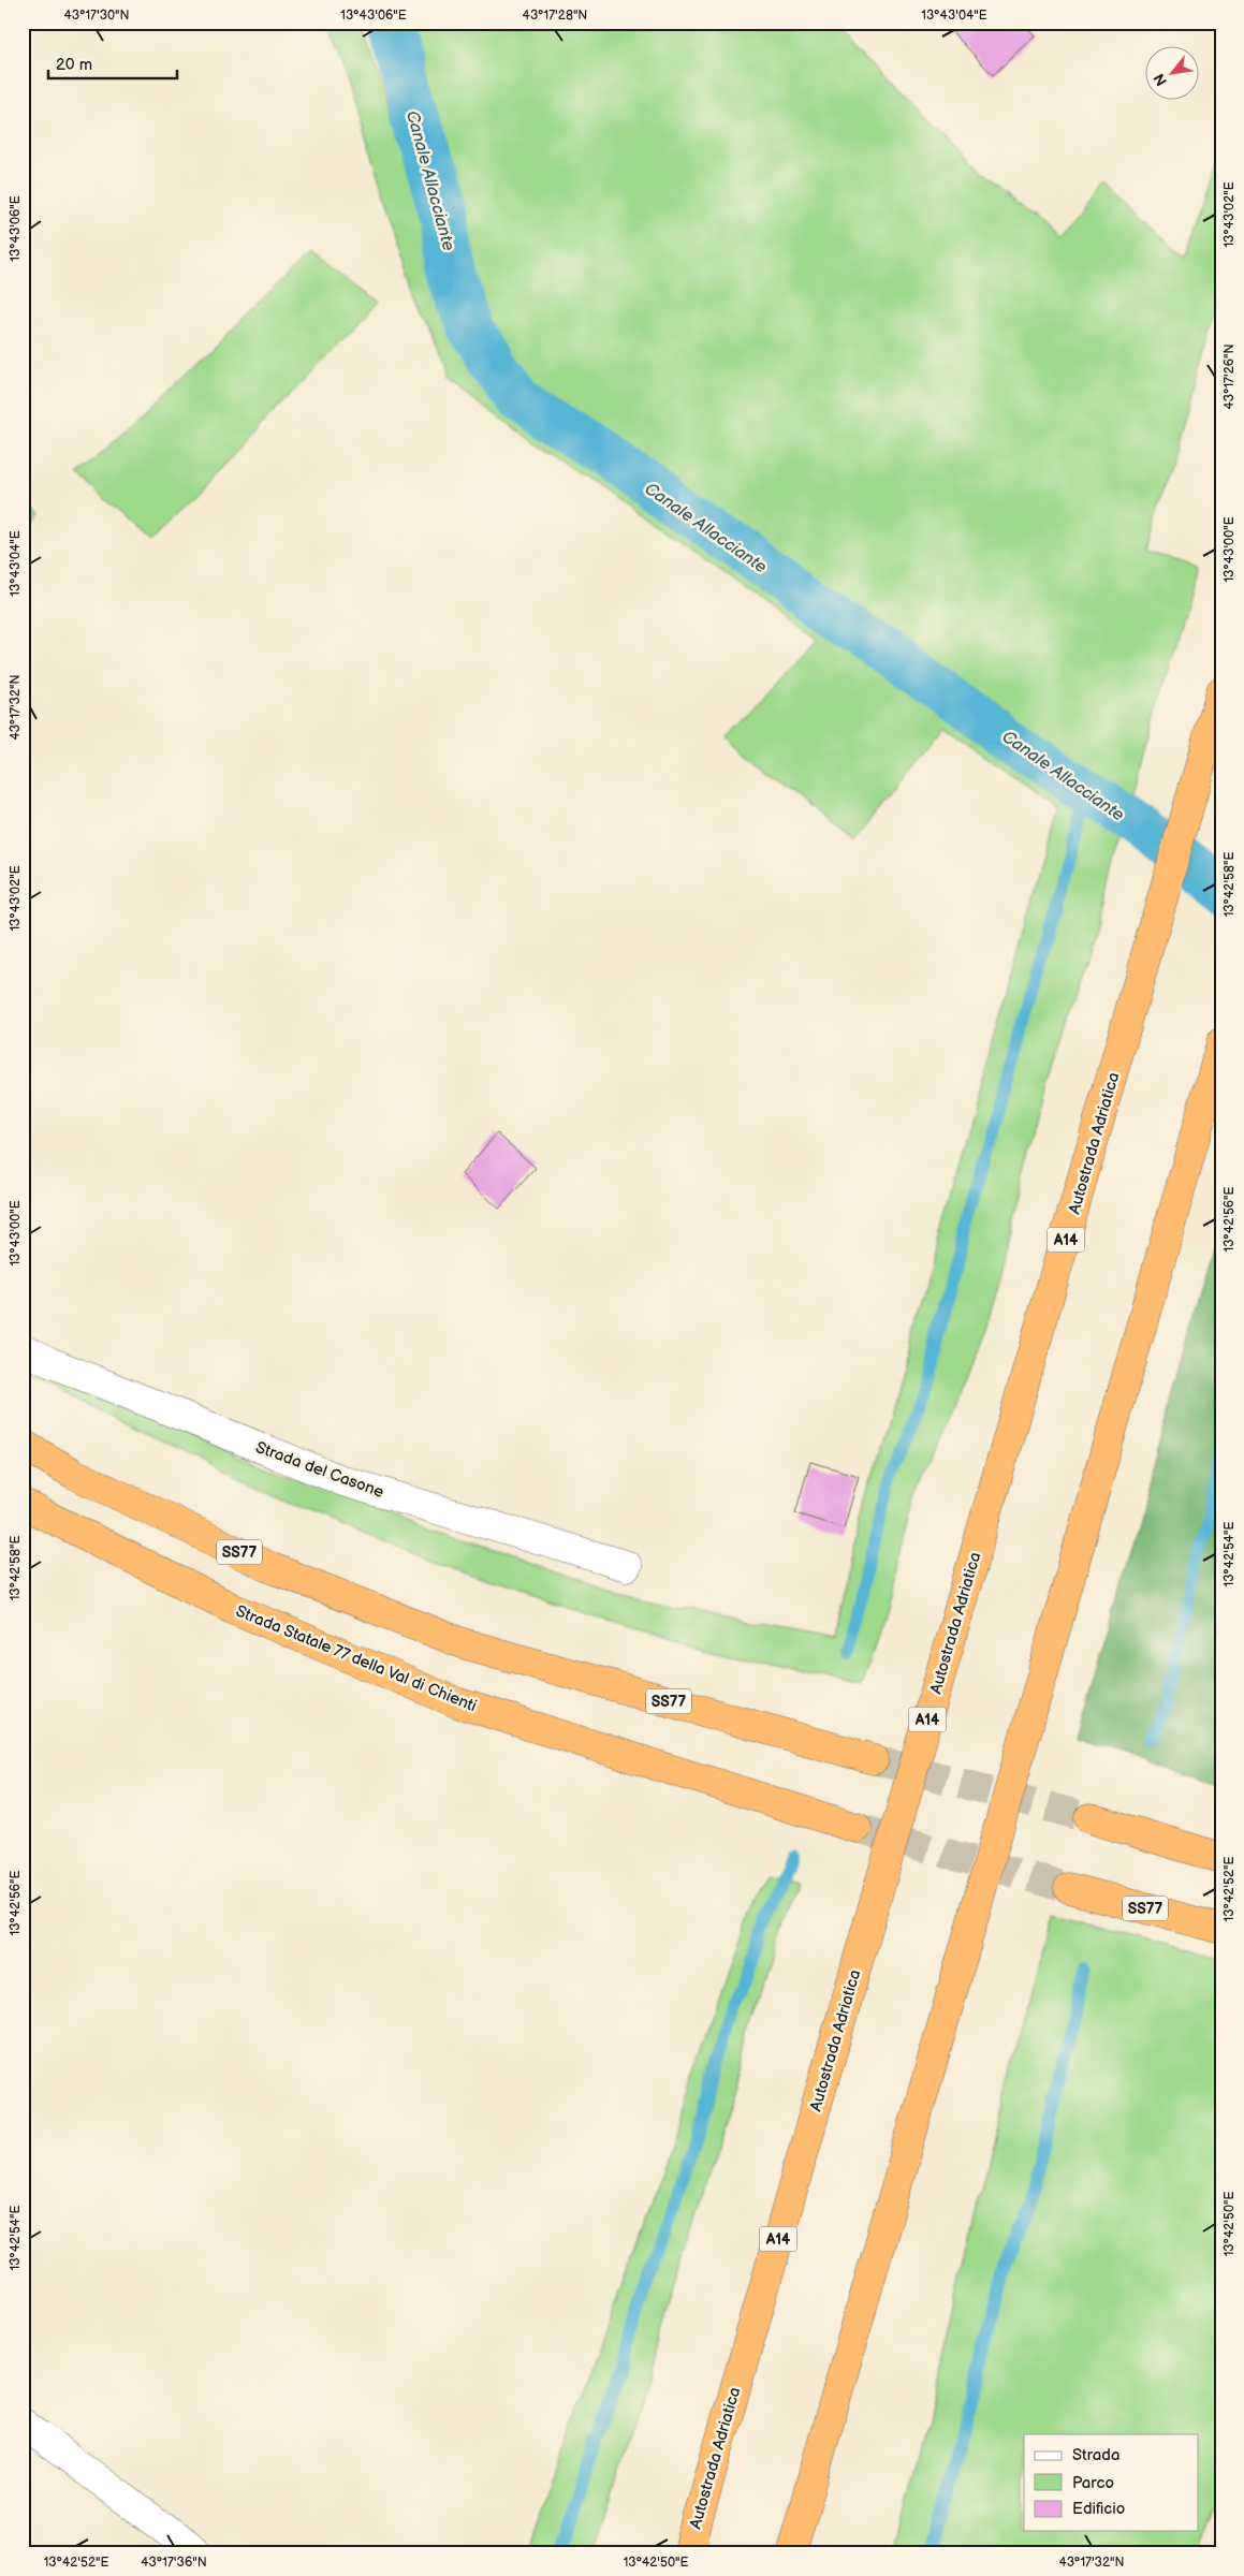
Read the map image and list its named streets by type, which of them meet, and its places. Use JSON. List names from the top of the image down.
{
  "streets": {
    "highway": [
      "Autostrada Adriatica",
      "A14",
      "SS77",
      "Strada Statale 77 della Val di Chienti"
    ],
    "street": ["Strada del Casone"]
  },
  "water": ["Canale Allacciante"],
  "legend": ["Strada", "Parco", "Edificio"],
  "scale_bar": "20 m",
  "north": "bottom left",
  "coordinates": [
    "43°17'30\"N",
    "13°43'06\"E",
    "43°17'28\"N",
    "13°43'04\"E",
    "13°43'02\"E",
    "43°17'26\"N",
    "13°43'00\"E",
    "43°17'32\"N",
    "13°42'58\"E",
    "13°42'56\"E",
    "13°42'54\"E",
    "13°42'52\"E",
    "13°42'50\"E",
    "43°17'36\"N"
  ]
}
